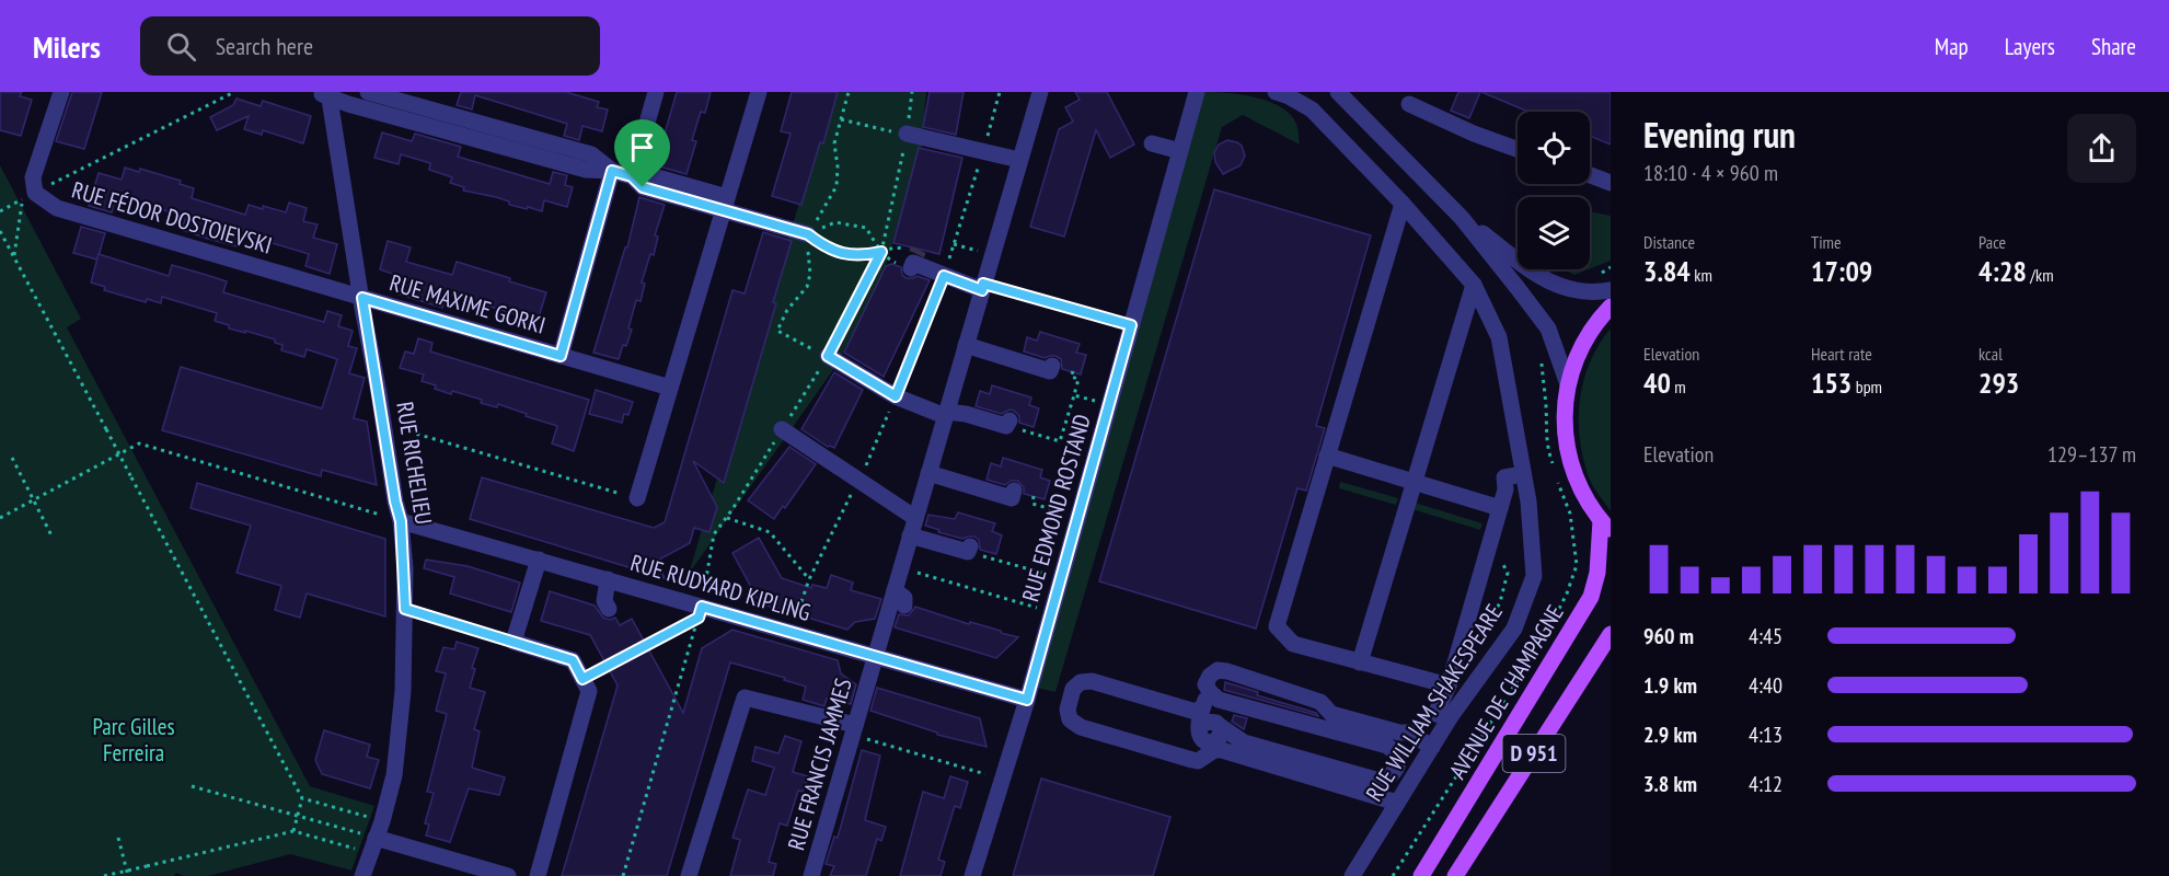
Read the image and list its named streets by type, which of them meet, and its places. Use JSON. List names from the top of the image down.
{
  "streets": {
    "main road": ["AVENUE DE CHAMPAGNE", "D 951"],
    "street": [
      "RUE FÉDOR DOSTOIEVSKI",
      "RUE MAXIME GORKI",
      "RUE RICHELIEU",
      "RUE EDMOND ROSTAND",
      "RUE RUDYARD KIPLING",
      "RUE WILLIAM SHAKESPEARE",
      "RUE FRANCIS JAMMES"
    ]
  },
  "crossings": [
    ["RUE FÉDOR DOSTOIEVSKI", "RUE MAXIME GORKI"],
    ["RUE FÉDOR DOSTOIEVSKI", "RUE RICHELIEU"],
    ["RUE MAXIME GORKI", "RUE RICHELIEU"],
    ["RUE RICHELIEU", "RUE RUDYARD KIPLING"],
    ["RUE EDMOND ROSTAND", "RUE RUDYARD KIPLING"],
    ["RUE RUDYARD KIPLING", "RUE FRANCIS JAMMES"]
  ],
  "parks": ["Parc Gilles Ferreira"],
  "page": {
    "header": "Milers",
    "search": "Search here",
    "nav": ["Map", "Layers", "Share"],
    "heading": ["Evening run", "18:10 · 4 × 960 m"],
    "stats": [
      ["Distance", "3.84 km"],
      ["Time", "17:09"],
      ["Pace", "4:28 /km"],
      ["Elevation", "40 m"],
      ["Heart rate", "153 bpm"],
      ["kcal", "293"]
    ],
    "chart": ["Elevation", "129–137 m"],
    "list": [
      {
        "name": "960 m",
        "note": "4:45"
      },
      {
        "name": "1.9 km",
        "note": "4:40"
      },
      {
        "name": "2.9 km",
        "note": "4:13"
      },
      {
        "name": "3.8 km",
        "note": "4:12"
      }
    ]
  }
}
